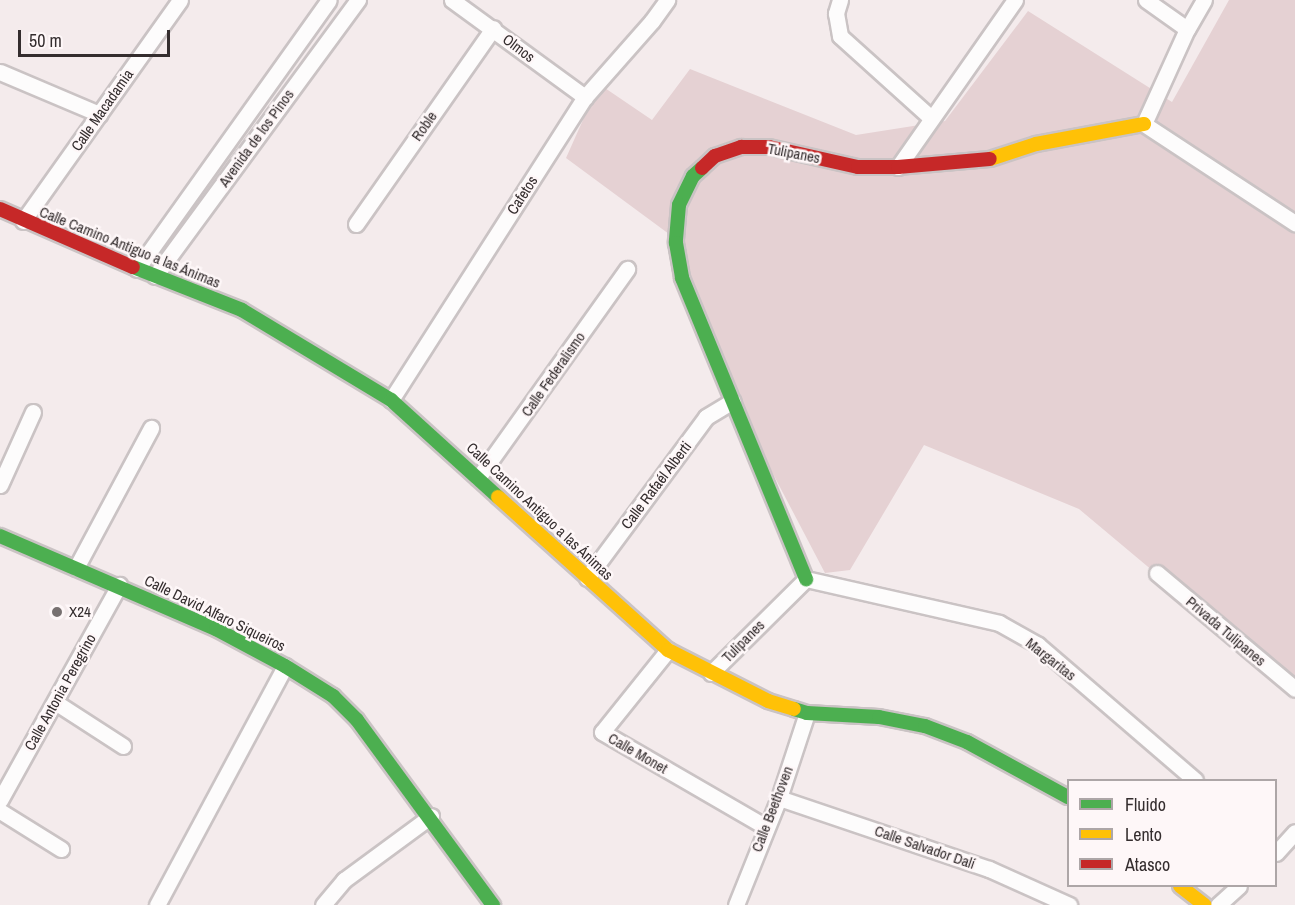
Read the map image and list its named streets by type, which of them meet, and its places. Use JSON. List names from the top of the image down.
{
  "streets": {
    "street": [
      "Olmos",
      "Calle Macadamia",
      "Roble",
      "Avenida de los Pinos",
      "Tulipanes",
      "Cafetos",
      "Calle Camino Antiguo a las Ánimas",
      "Calle Federalismo",
      "Calle Rafaél Alberti",
      "Calle David Alfaro Siqueiros",
      "Privada Tulipanes",
      "Margaritas",
      "Calle Antonia Peregrino",
      "Calle Monet",
      "Calle Beethoven",
      "Calle Salvador Dalí"
    ]
  },
  "crossings": [
    ["Olmos", "Roble"],
    ["Olmos", "Cafetos"],
    ["Calle Macadamia", "Calle Camino Antiguo a las Ánimas"],
    ["Avenida de los Pinos", "Calle Camino Antiguo a las Ánimas"],
    ["Tulipanes", "Calle Camino Antiguo a las Ánimas"],
    ["Tulipanes", "Calle Rafaél Alberti"],
    ["Tulipanes", "Margaritas"],
    ["Cafetos", "Calle Camino Antiguo a las Ánimas"],
    ["Calle Camino Antiguo a las Ánimas", "Calle Federalismo"],
    ["Calle Camino Antiguo a las Ánimas", "Calle Rafaél Alberti"],
    ["Calle Camino Antiguo a las Ánimas", "Calle Monet"],
    ["Calle Camino Antiguo a las Ánimas", "Calle Beethoven"],
    ["Calle David Alfaro Siqueiros", "Calle Antonia Peregrino"],
    ["Calle Monet", "Calle Beethoven"],
    ["Calle Beethoven", "Calle Salvador Dalí"]
  ],
  "places": ["X24"],
  "legend": ["Fluido", "Lento", "Atasco"],
  "scale_bar": "50 m"
}
